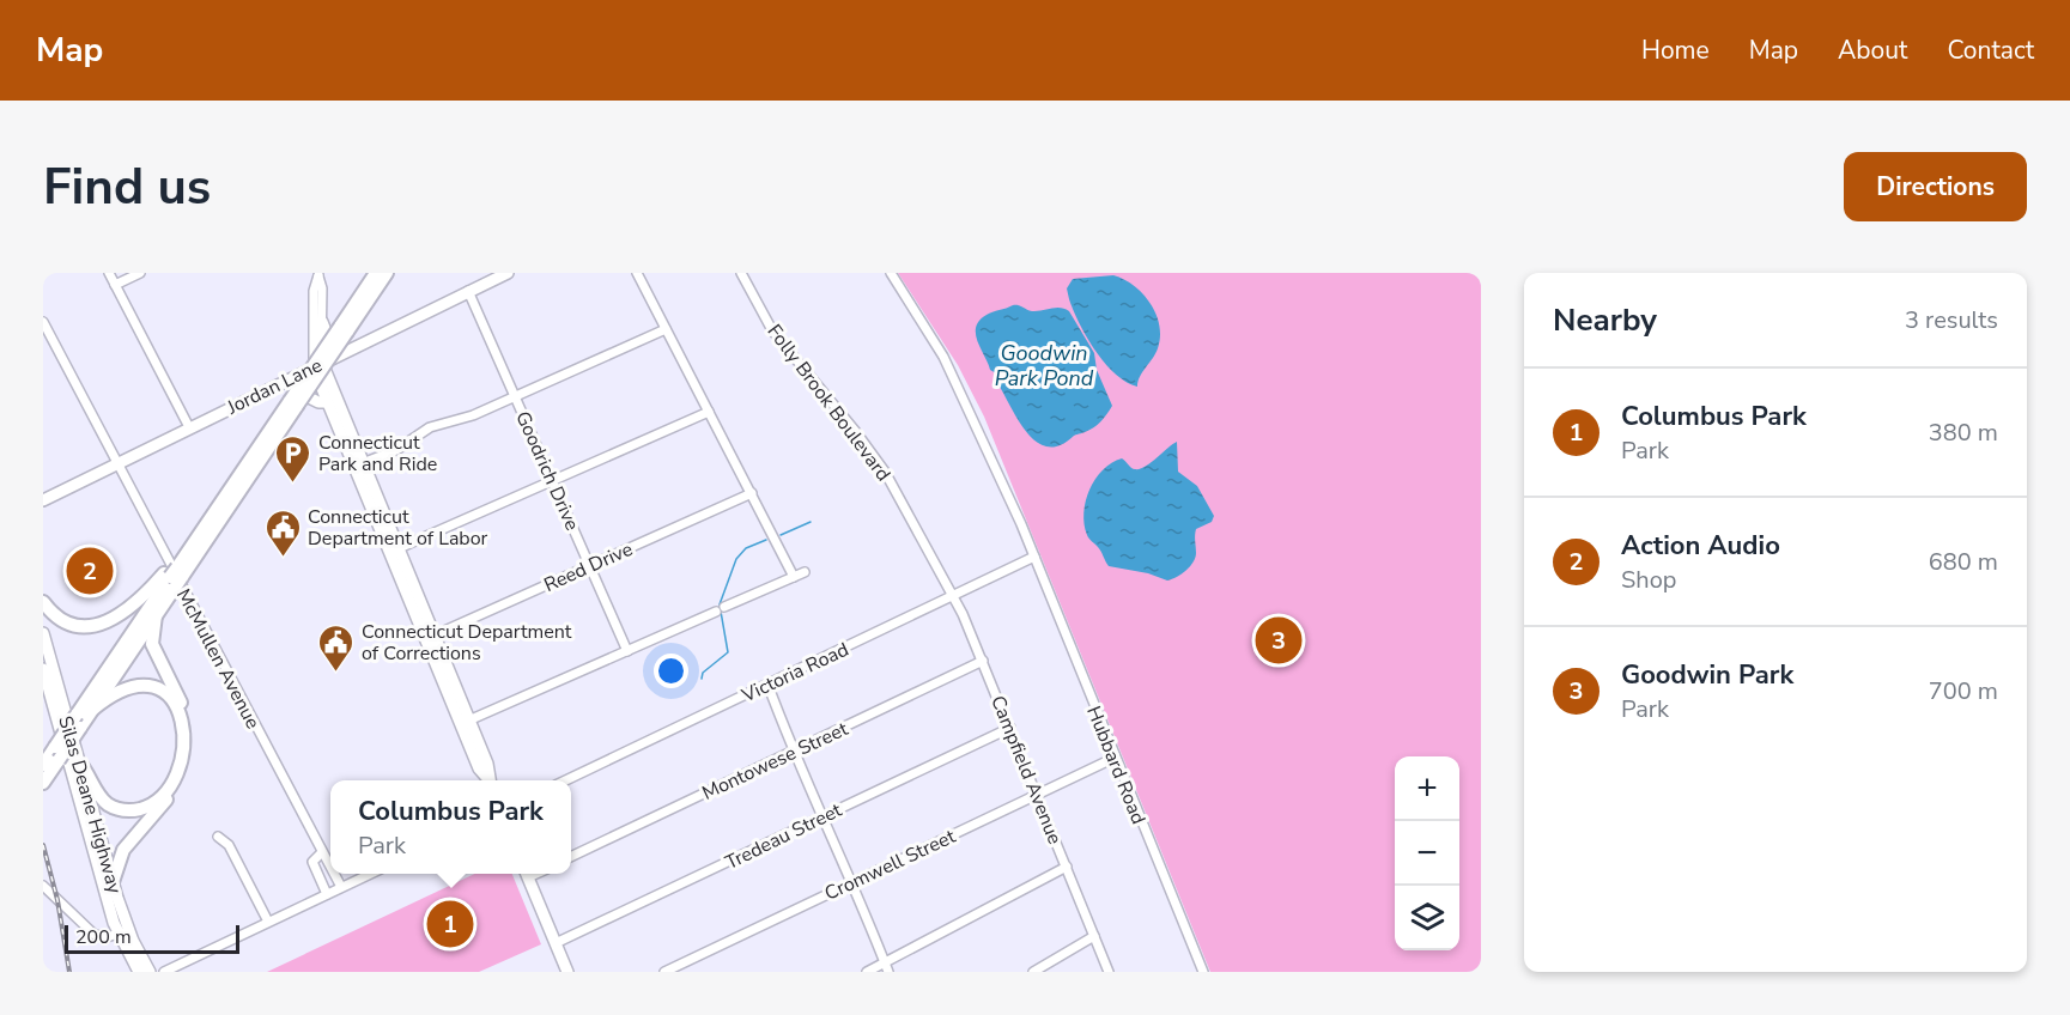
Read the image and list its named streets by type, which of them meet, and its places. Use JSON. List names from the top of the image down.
{
  "streets": {
    "main road": ["Jordan Lane", "Silas Deane Highway"],
    "street": [
      "Folly Brook Boulevard",
      "Goodrich Drive",
      "Reed Drive",
      "McMullen Avenue",
      "Victoria Road",
      "Montowese Street",
      "Hubbard Road",
      "Campfield Avenue",
      "Tredeau Street",
      "Cromwell Street"
    ]
  },
  "crossings": [
    ["Jordan Lane", "Goodrich Drive"],
    ["Jordan Lane", "McMullen Avenue"],
    ["Folly Brook Boulevard", "Campfield Avenue"],
    ["Goodrich Drive", "Reed Drive"],
    ["Victoria Road", "Hubbard Road"],
    ["Victoria Road", "Campfield Avenue"],
    ["Montowese Street", "Campfield Avenue"],
    ["Hubbard Road", "Cromwell Street"],
    ["Campfield Avenue", "Tredeau Street"],
    ["Campfield Avenue", "Cromwell Street"]
  ],
  "water": ["Goodwin Park Pond"],
  "places": {
    "parking": ["Connecticut Park and Ride"],
    "public building": ["Connecticut Department of Labor", "Connecticut Department of Corrections"]
  },
  "scale_bar": "200 m",
  "page": {
    "header": "Map",
    "nav": [
      "Home",
      "Map",
      "About",
      "Contact"
    ],
    "buttons": "Directions",
    "title": "Find us",
    "heading": ["Nearby", "3 results"],
    "list": [
      {
        "mark": "1",
        "name": "Columbus Park",
        "note": "Park",
        "value": "380 m"
      },
      {
        "mark": "2",
        "name": "Action Audio",
        "note": "Shop",
        "value": "680 m"
      },
      {
        "mark": "3",
        "name": "Goodwin Park",
        "note": "Park",
        "value": "700 m"
      }
    ],
    "pins": ["2", "3", "1"],
    "map_buttons": ["+", "−"],
    "popup": ["Columbus Park", "Park"],
    "scale": "200 m"
  }
}
